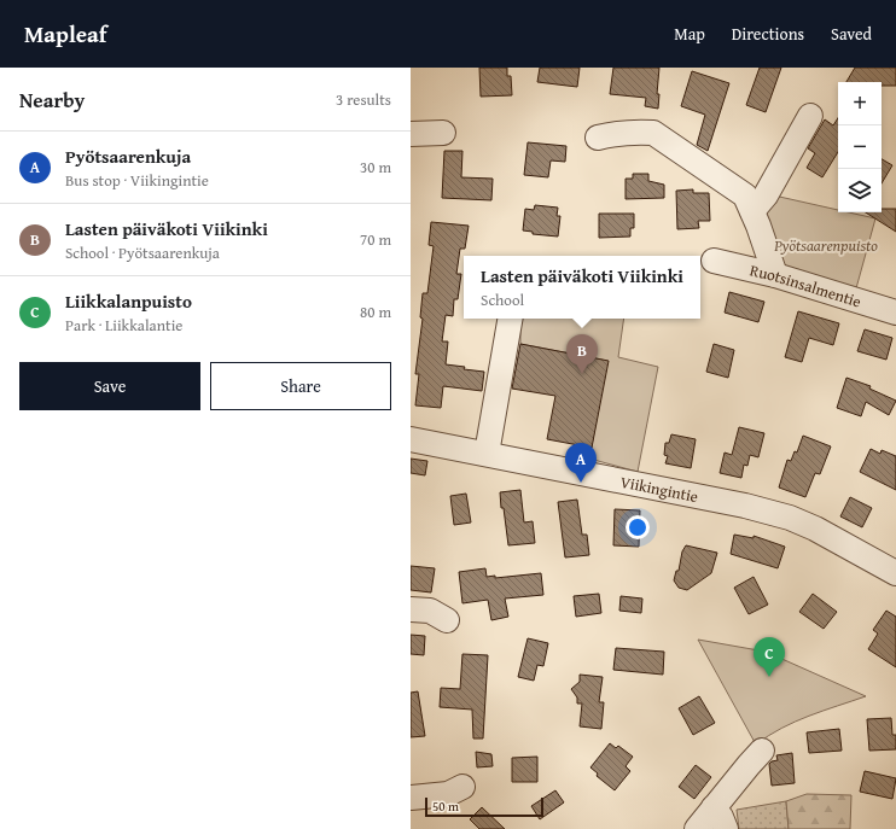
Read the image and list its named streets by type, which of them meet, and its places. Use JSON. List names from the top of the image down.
{
  "streets": {
    "street": ["Ruotsinsalmentie", "Viikingintie"]
  },
  "parks": ["Pyötsaarenpuisto"],
  "scale_bar": "50 m",
  "page": {
    "header": "Mapleaf",
    "nav": ["Map", "Directions", "Saved"],
    "heading": ["Nearby", "3 results"],
    "map_buttons": ["+", "−"],
    "list": [
      {
        "mark": "A",
        "name": "Pyötsaarenkuja",
        "note": "Bus stop · Viikingintie",
        "value": "30 m"
      },
      {
        "mark": "B",
        "name": "Lasten päiväkoti Viikinki",
        "note": "School · Pyötsaarenkuja",
        "value": "70 m"
      },
      {
        "mark": "C",
        "name": "Liikkalanpuisto",
        "note": "Park · Liikkalantie",
        "value": "80 m"
      }
    ],
    "popup": ["Lasten päiväkoti Viikinki", "School"],
    "pins": ["B", "A", "C"],
    "buttons": ["Save", "Share"],
    "scale": "50 m"
  }
}
